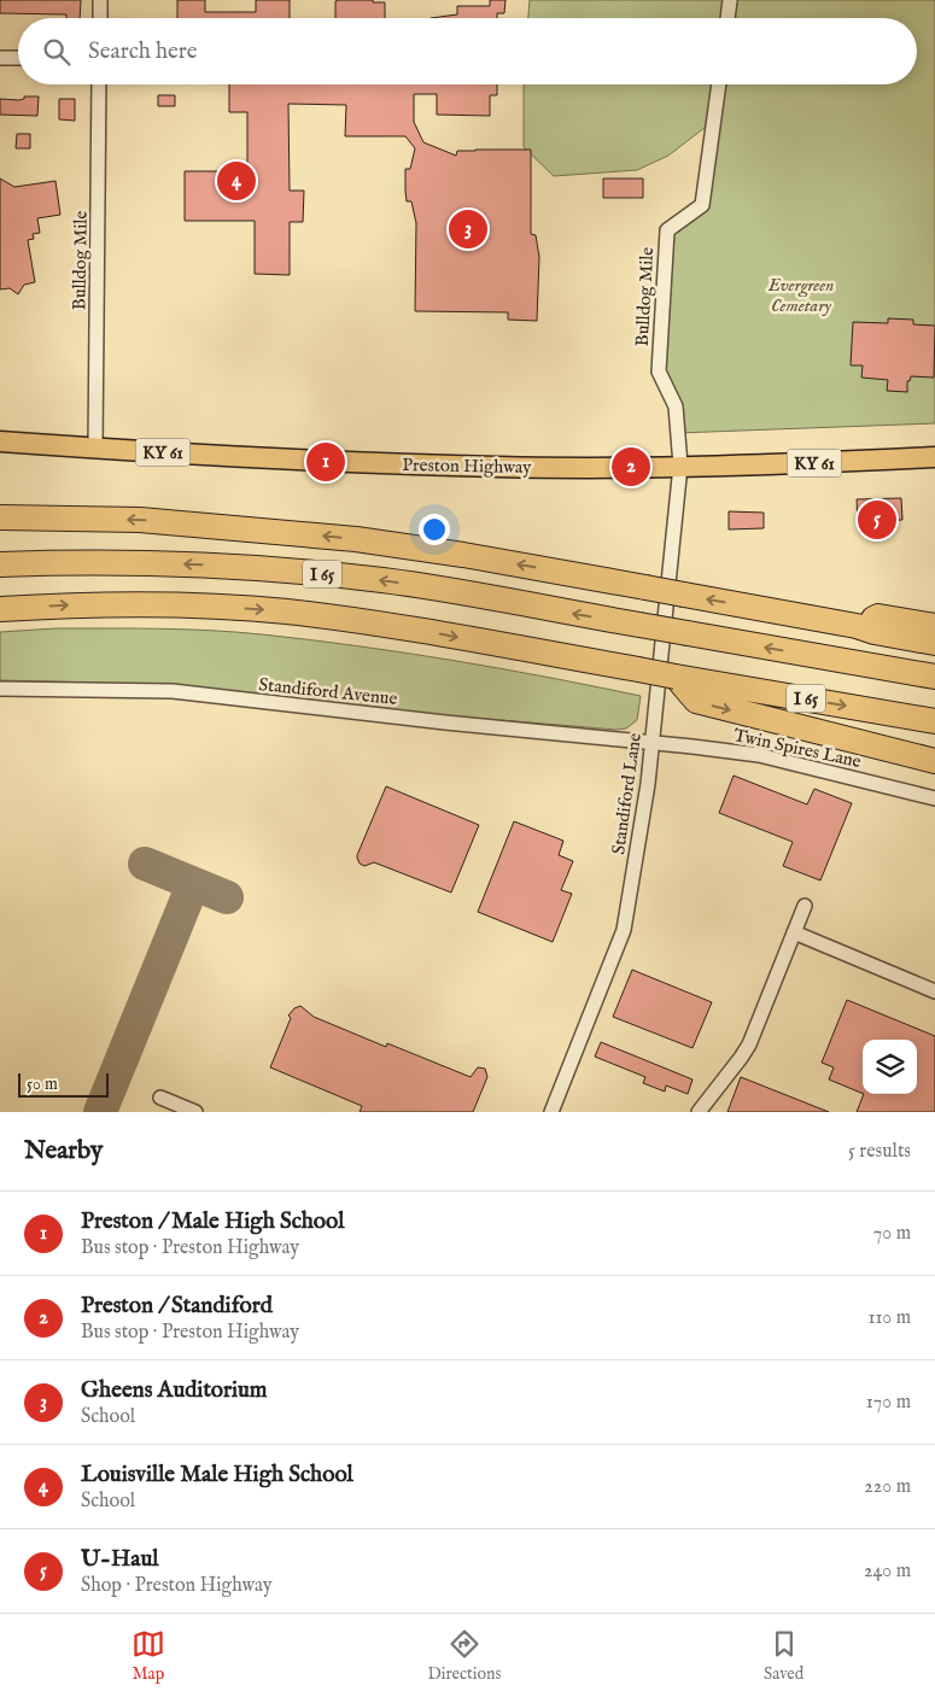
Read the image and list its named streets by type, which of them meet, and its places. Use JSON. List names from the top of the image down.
{
  "streets": {
    "highway": ["I 65"],
    "main road": ["KY 61", "Preston Highway"],
    "street": [
      "Bulldog Mile",
      "Standiford Avenue",
      "Twin Spires Lane",
      "Standiford Lane"
    ]
  },
  "crossings": [
    ["Bulldog Mile", "Preston Highway"],
    ["Bulldog Mile", "Standiford Lane"],
    ["Preston Highway", "Standiford Lane"],
    ["Standiford Avenue", "Twin Spires Lane"],
    ["Standiford Avenue", "Standiford Lane"],
    ["Twin Spires Lane", "Standiford Lane"]
  ],
  "parks": ["Evergreen Cemetary"],
  "scale_bar": "50 m",
  "page": {
    "search": "Search here",
    "pins": [
      "4",
      "3",
      "1",
      "2",
      "5"
    ],
    "scale": "50 m",
    "heading": ["Nearby", "5 results"],
    "list": [
      {
        "mark": "1",
        "name": "Preston / Male High School",
        "note": "Bus stop · Preston Highway",
        "value": "70 m"
      },
      {
        "mark": "2",
        "name": "Preston / Standiford",
        "note": "Bus stop · Preston Highway",
        "value": "110 m"
      },
      {
        "mark": "3",
        "name": "Gheens Auditorium",
        "note": "School",
        "value": "170 m"
      },
      {
        "mark": "4",
        "name": "Louisville Male High School",
        "note": "School",
        "value": "220 m"
      },
      {
        "mark": "5",
        "name": "U-Haul",
        "note": "Shop · Preston Highway",
        "value": "240 m"
      }
    ],
    "nav": ["Map", "Directions", "Saved"]
  }
}
